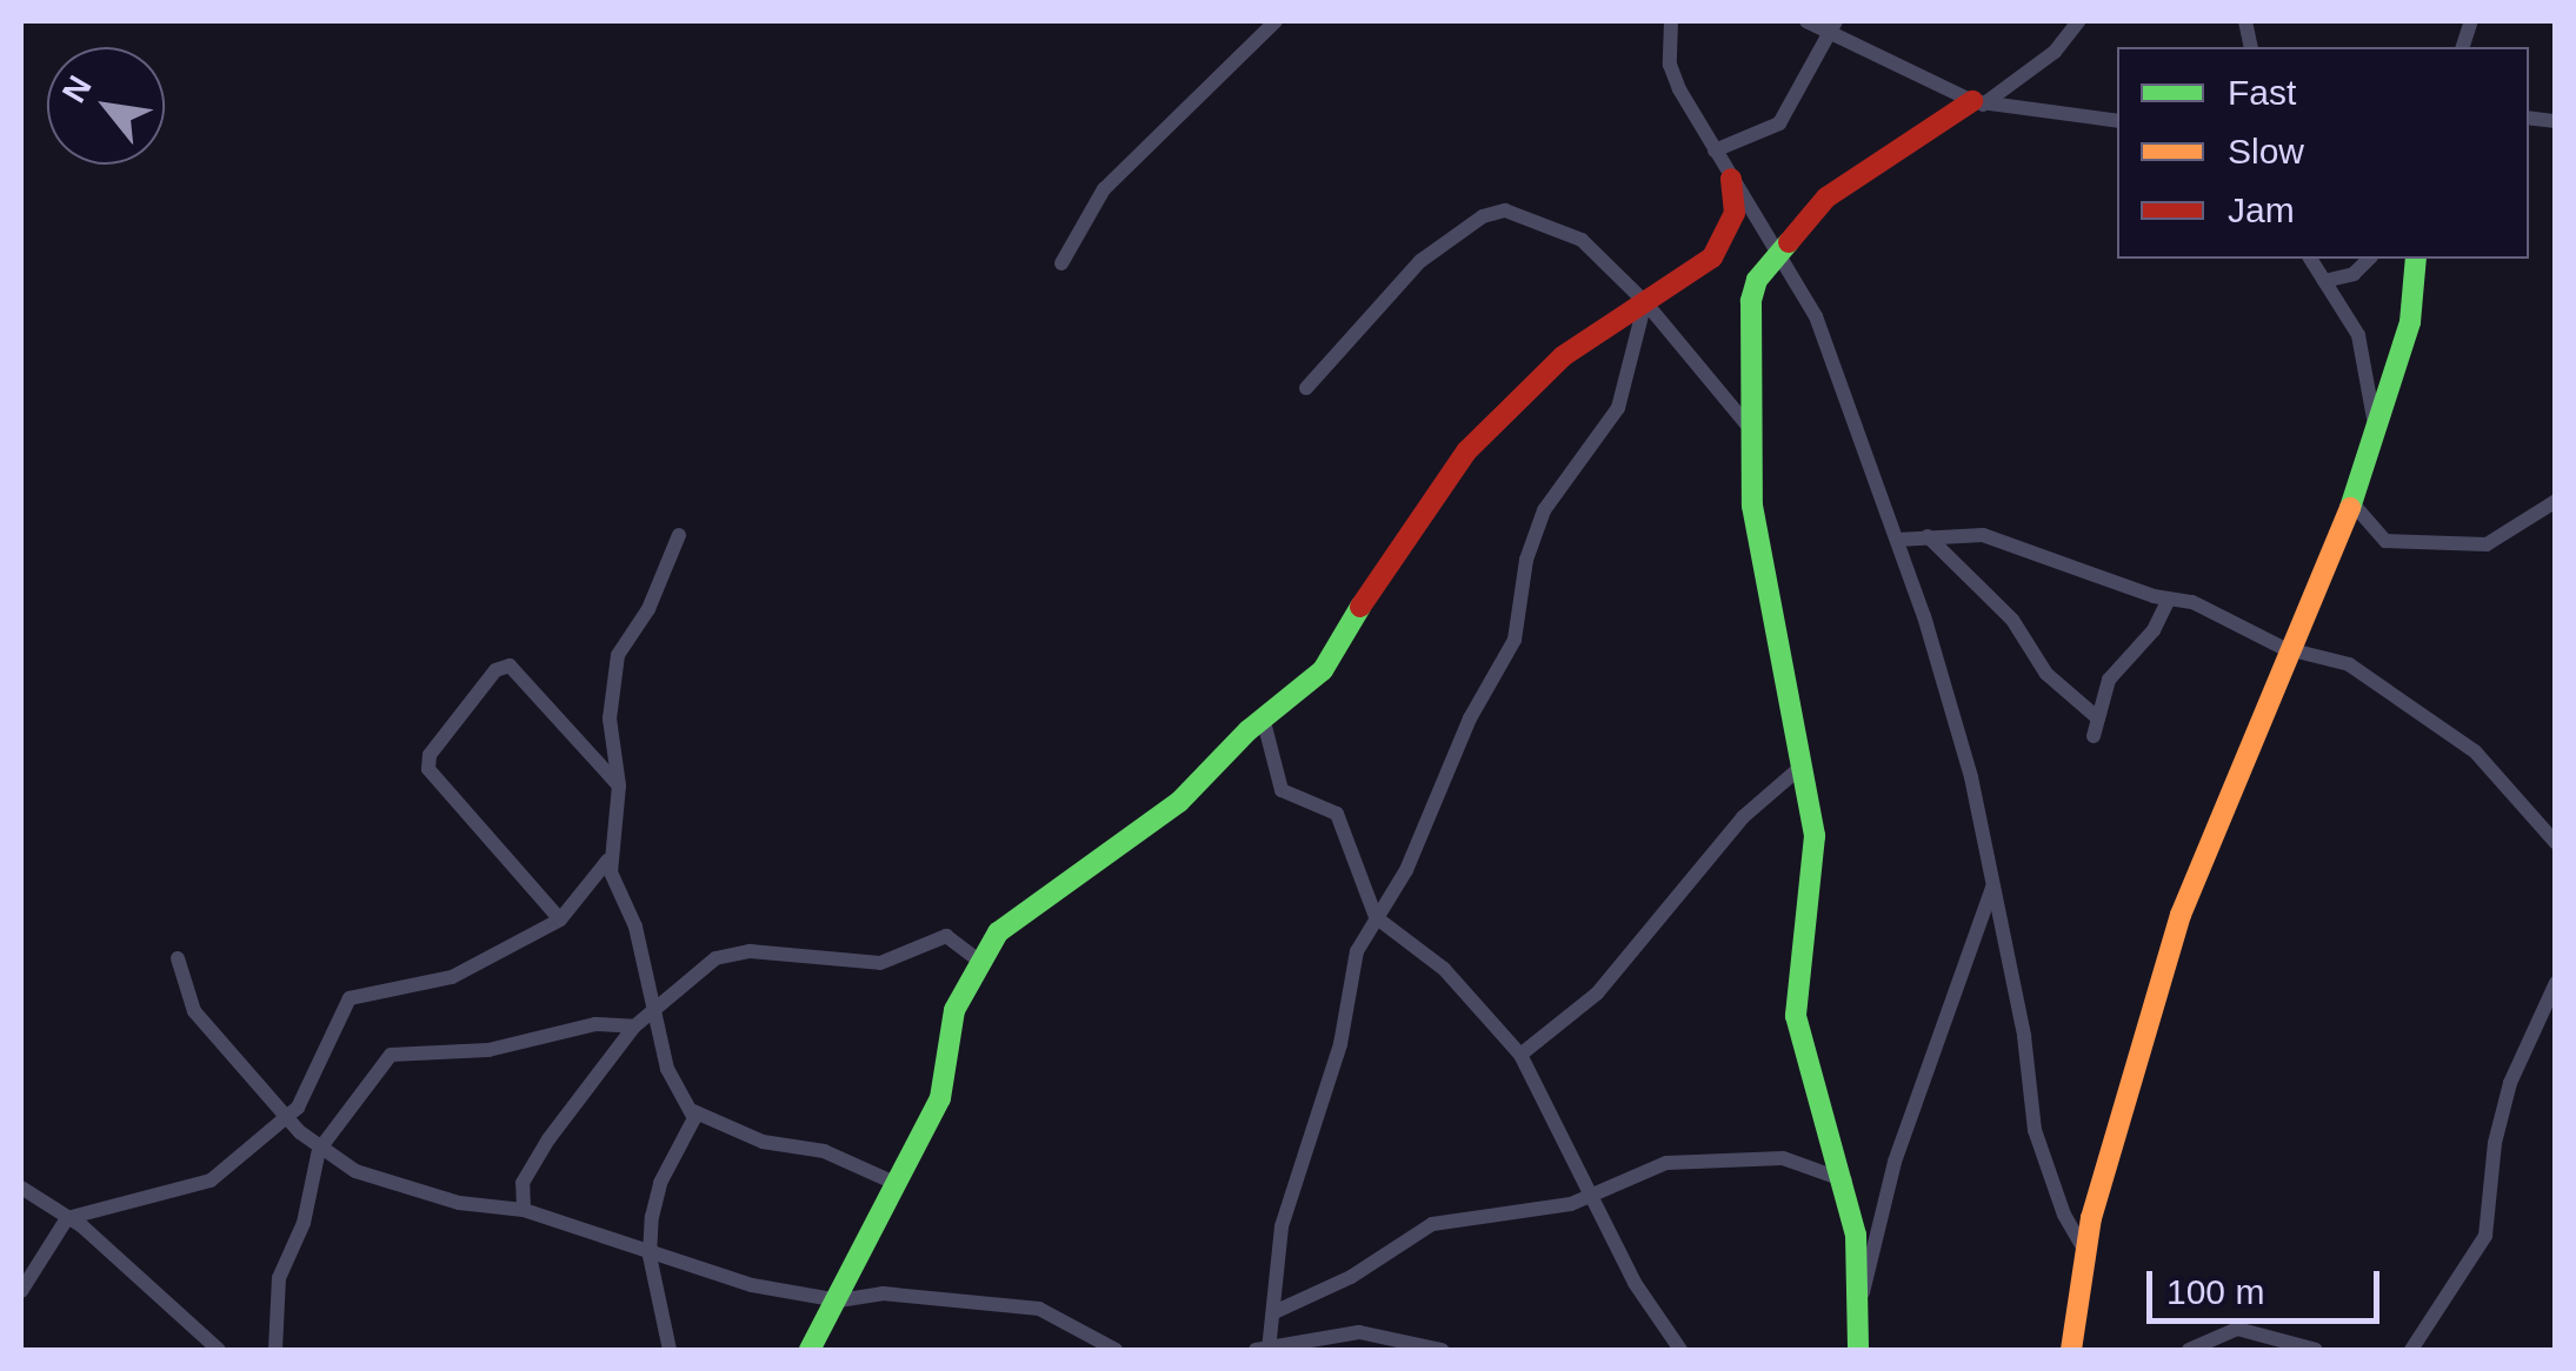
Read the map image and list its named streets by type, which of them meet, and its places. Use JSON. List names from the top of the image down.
{
  "legend": ["Fast", "Slow", "Jam"],
  "scale_bar": "100 m",
  "north": "top left"
}
